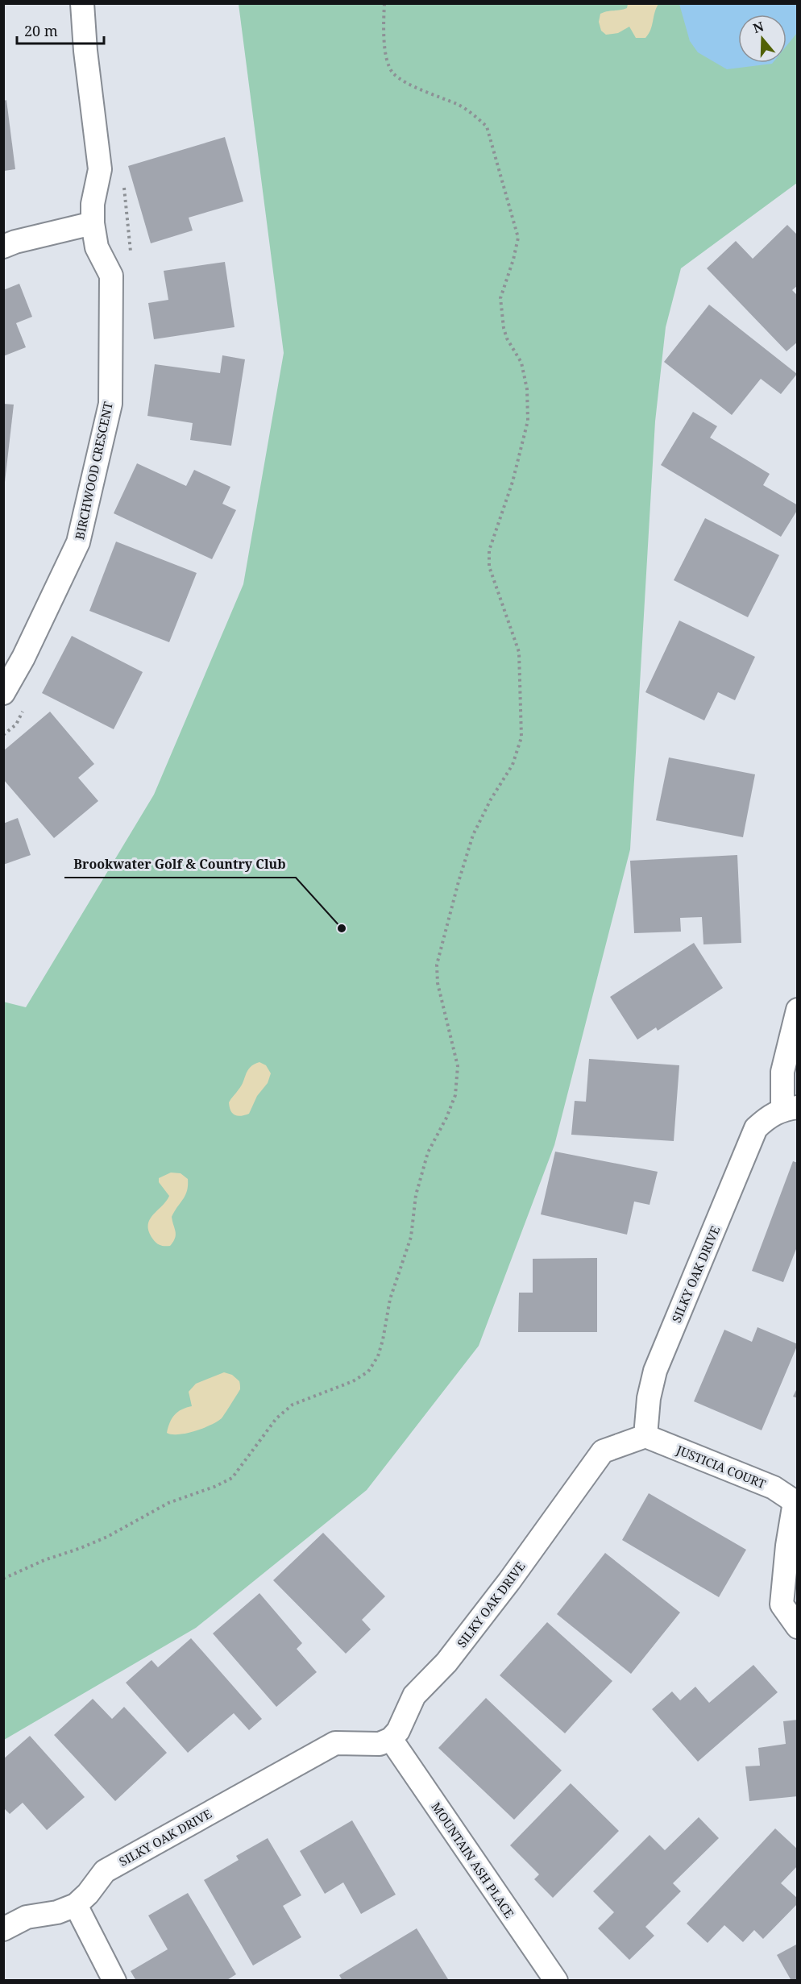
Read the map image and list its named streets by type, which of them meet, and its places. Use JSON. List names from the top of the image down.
{
  "streets": {
    "street": [
      "BIRCHWOOD CRESCENT",
      "SILKY OAK DRIVE",
      "JUSTICIA COURT",
      "MOUNTAIN ASH PLACE"
    ]
  },
  "crossings": [
    ["SILKY OAK DRIVE", "JUSTICIA COURT"],
    ["SILKY OAK DRIVE", "MOUNTAIN ASH PLACE"]
  ],
  "places": ["Brookwater Golf & Country Club"],
  "scale_bar": "20 m",
  "north": "top"
}
